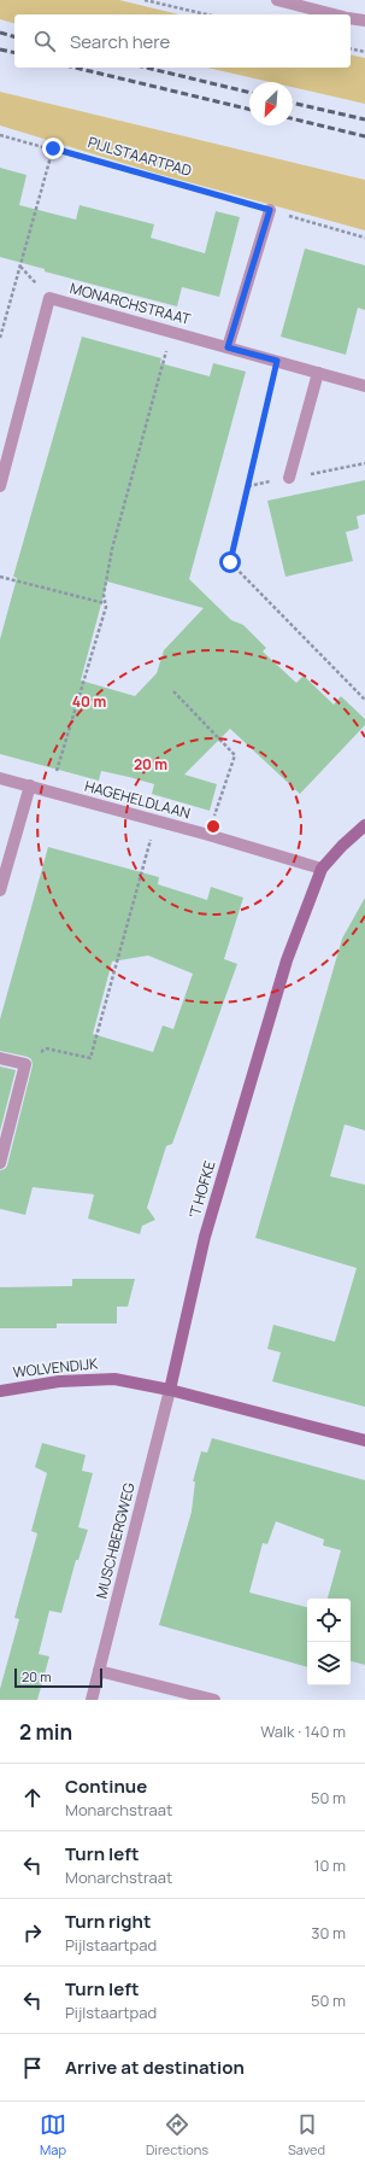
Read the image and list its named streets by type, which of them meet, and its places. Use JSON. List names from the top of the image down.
{
  "streets": {
    "street": [
      "MONARCHSTRAAT",
      "HAGEHELDLAAN",
      "'T HOFKE",
      "WOLVENDIJK",
      "MUSCHBERGWEG"
    ],
    "path": ["PIJLSTAARTPAD"]
  },
  "crossings": [
    ["HAGEHELDLAAN", "'T HOFKE"],
    ["'T HOFKE", "WOLVENDIJK"],
    ["'T HOFKE", "MUSCHBERGWEG"],
    ["WOLVENDIJK", "MUSCHBERGWEG"]
  ],
  "scale_bar": "20 m",
  "north": "bottom left",
  "page": {
    "search": "Search here",
    "scale": "20 m",
    "heading": ["2 min", "Walk · 140 m"],
    "list": [
      ["Continue", "Monarchstraat", "50 m"],
      ["Turn left", "Monarchstraat", "10 m"],
      ["Turn right", "Pijlstaartpad", "30 m"],
      ["Turn left", "Pijlstaartpad", "50 m"],
      "Arrive at destination"
    ],
    "nav": ["Map", "Directions", "Saved"]
  },
  "rings": ["40 m", "20 m"]
}
